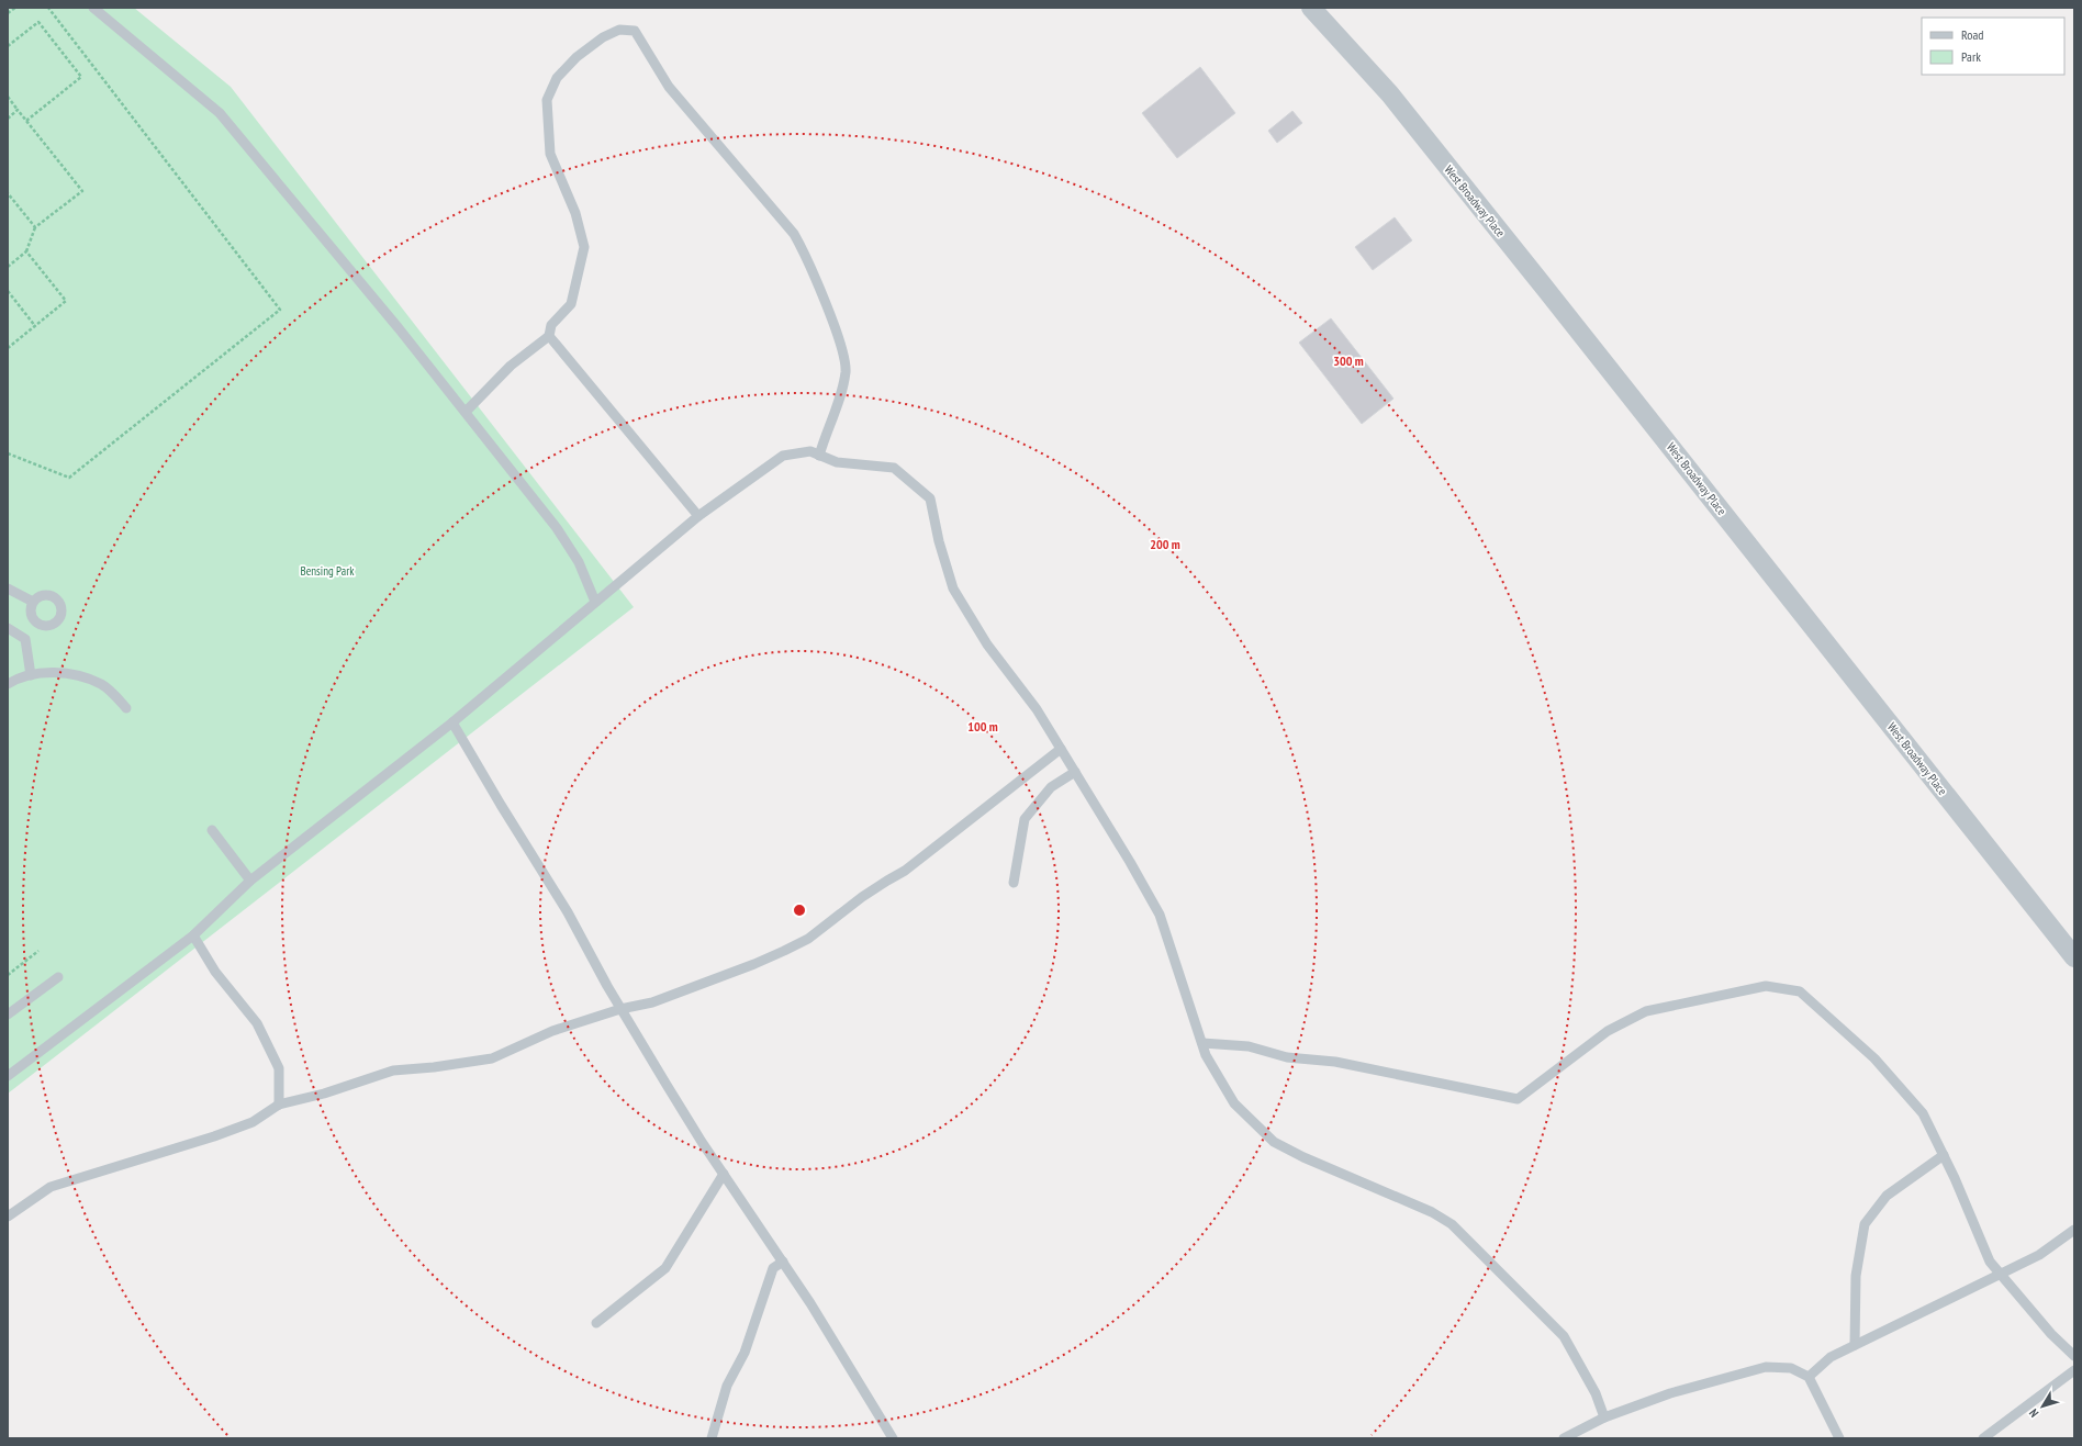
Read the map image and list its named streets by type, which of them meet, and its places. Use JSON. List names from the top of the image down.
{
  "streets": {
    "street": ["West Broadway Place"]
  },
  "parks": ["Bensing Park"],
  "legend": ["Road", "Park"],
  "north": "bottom left",
  "rings": ["300 m", "200 m", "100 m"]
}
